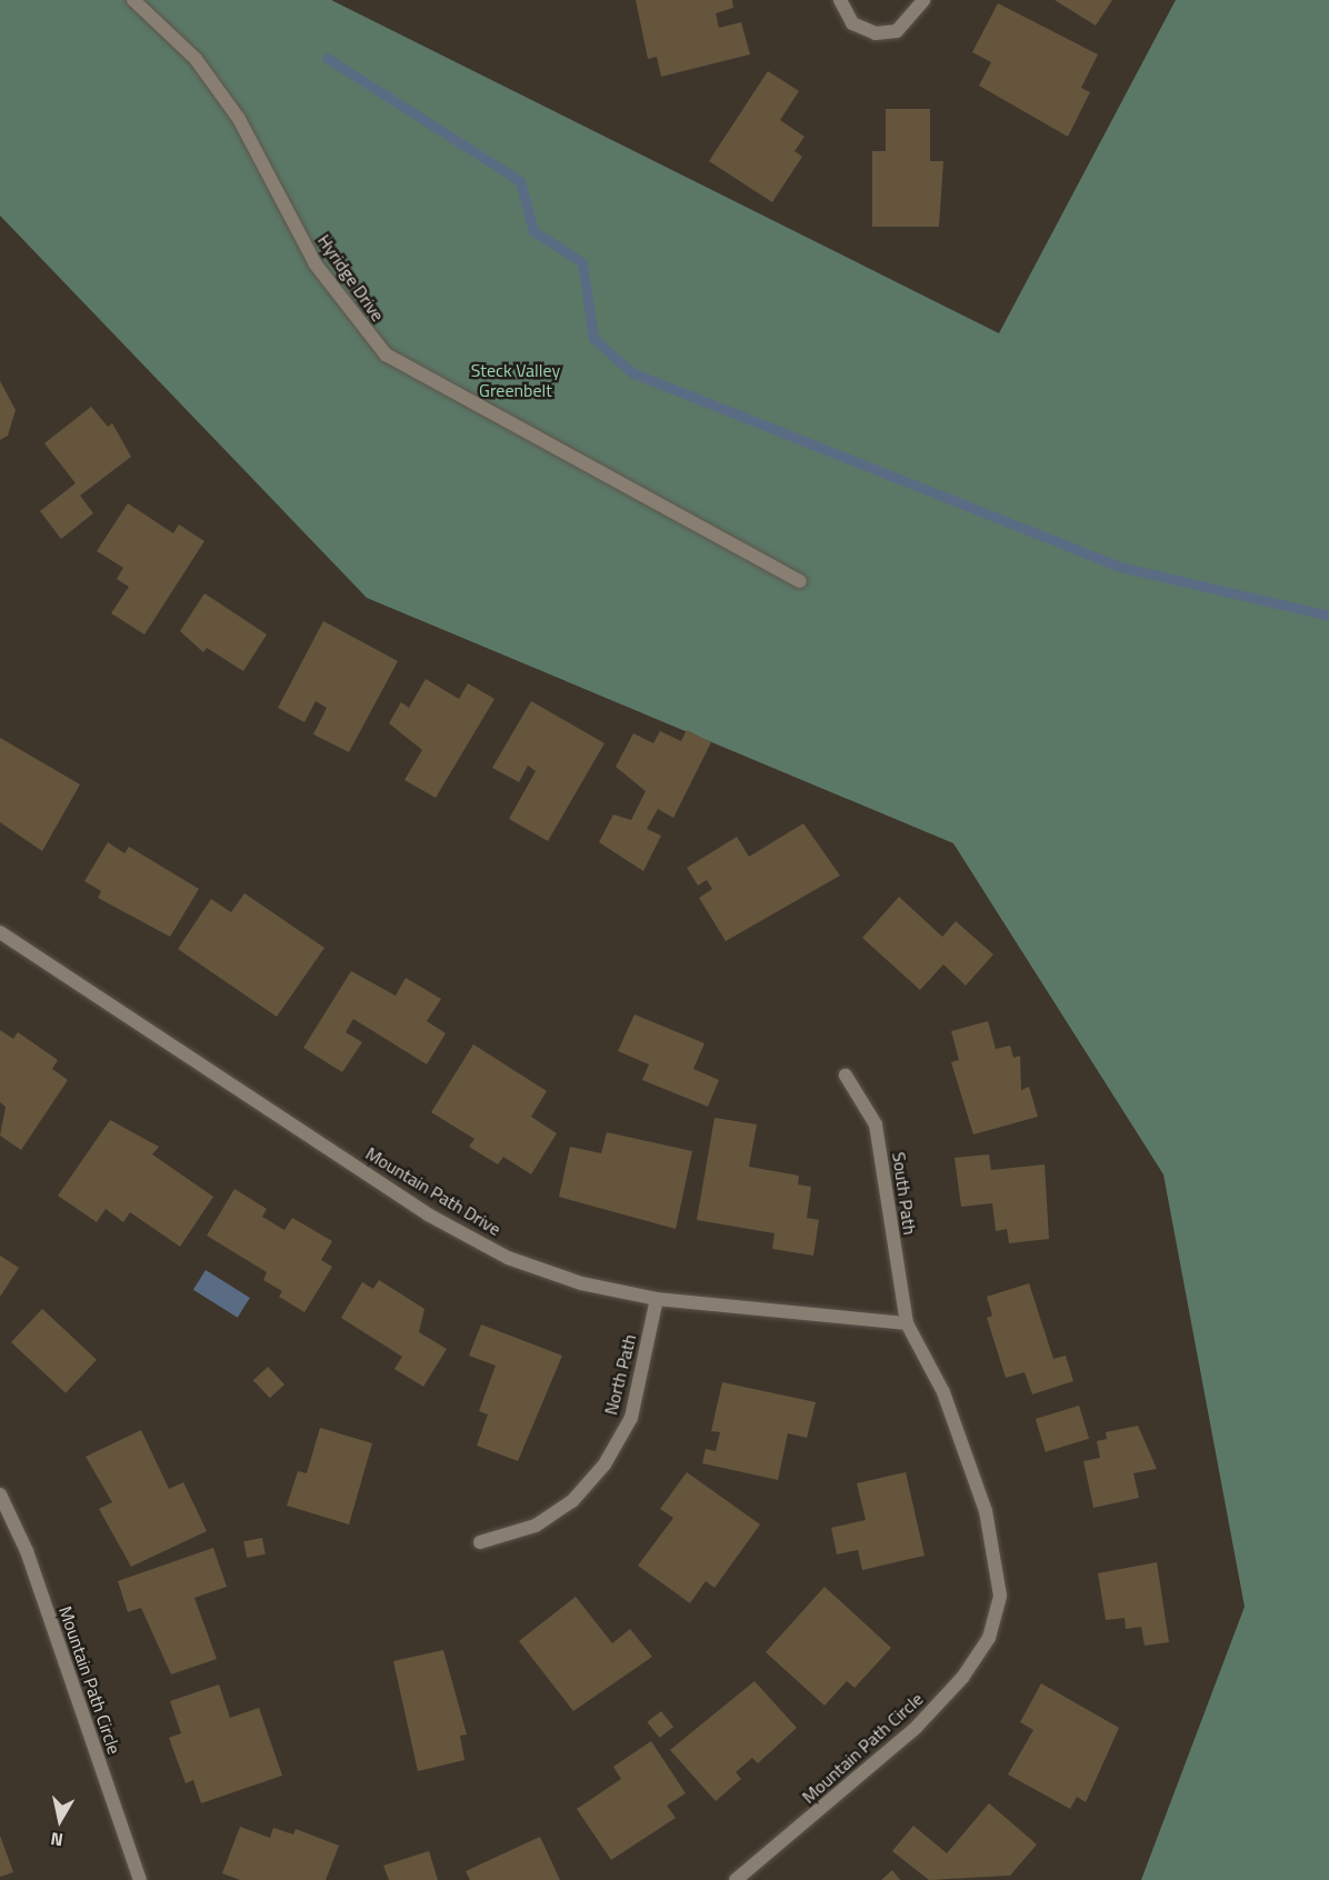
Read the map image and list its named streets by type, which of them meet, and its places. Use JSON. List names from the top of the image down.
{
  "streets": {
    "street": [
      "Hyridge Drive",
      "Mountain Path Drive",
      "South Path",
      "North Path",
      "Mountain Path Circle"
    ]
  },
  "crossings": [
    ["Mountain Path Drive", "South Path"],
    ["Mountain Path Drive", "North Path"],
    ["Mountain Path Drive", "Mountain Path Circle"],
    ["South Path", "Mountain Path Circle"]
  ],
  "parks": ["Steck Valley Greenbelt"],
  "north": "bottom"
}
